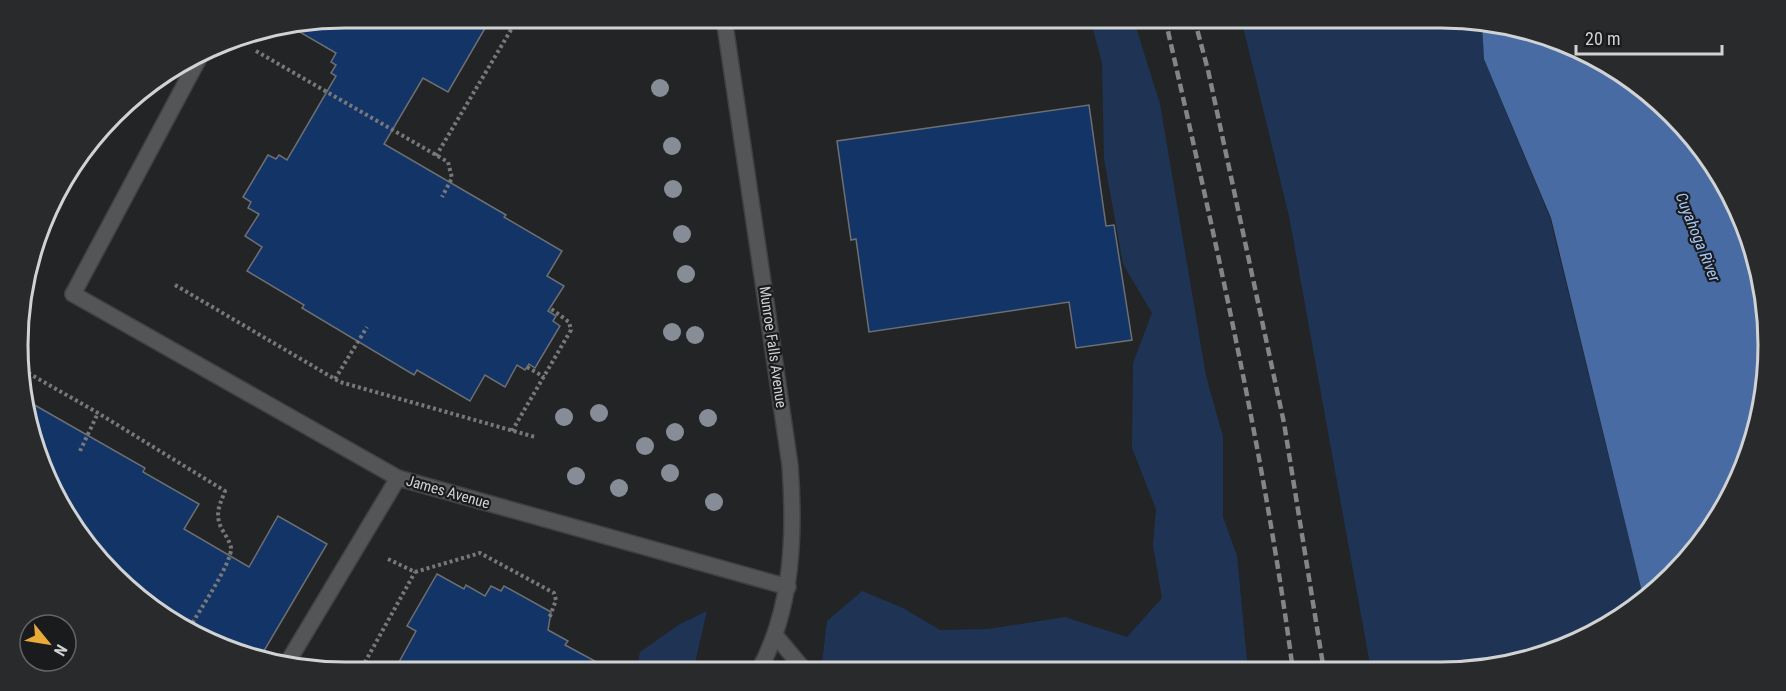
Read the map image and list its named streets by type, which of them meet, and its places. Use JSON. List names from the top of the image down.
{
  "streets": {
    "street": ["Munroe Falls Avenue", "James Avenue"]
  },
  "crossings": [
    ["Munroe Falls Avenue", "James Avenue"]
  ],
  "water": ["Cuyahoga River"],
  "scale_bar": "20 m",
  "north": "bottom right"
}
